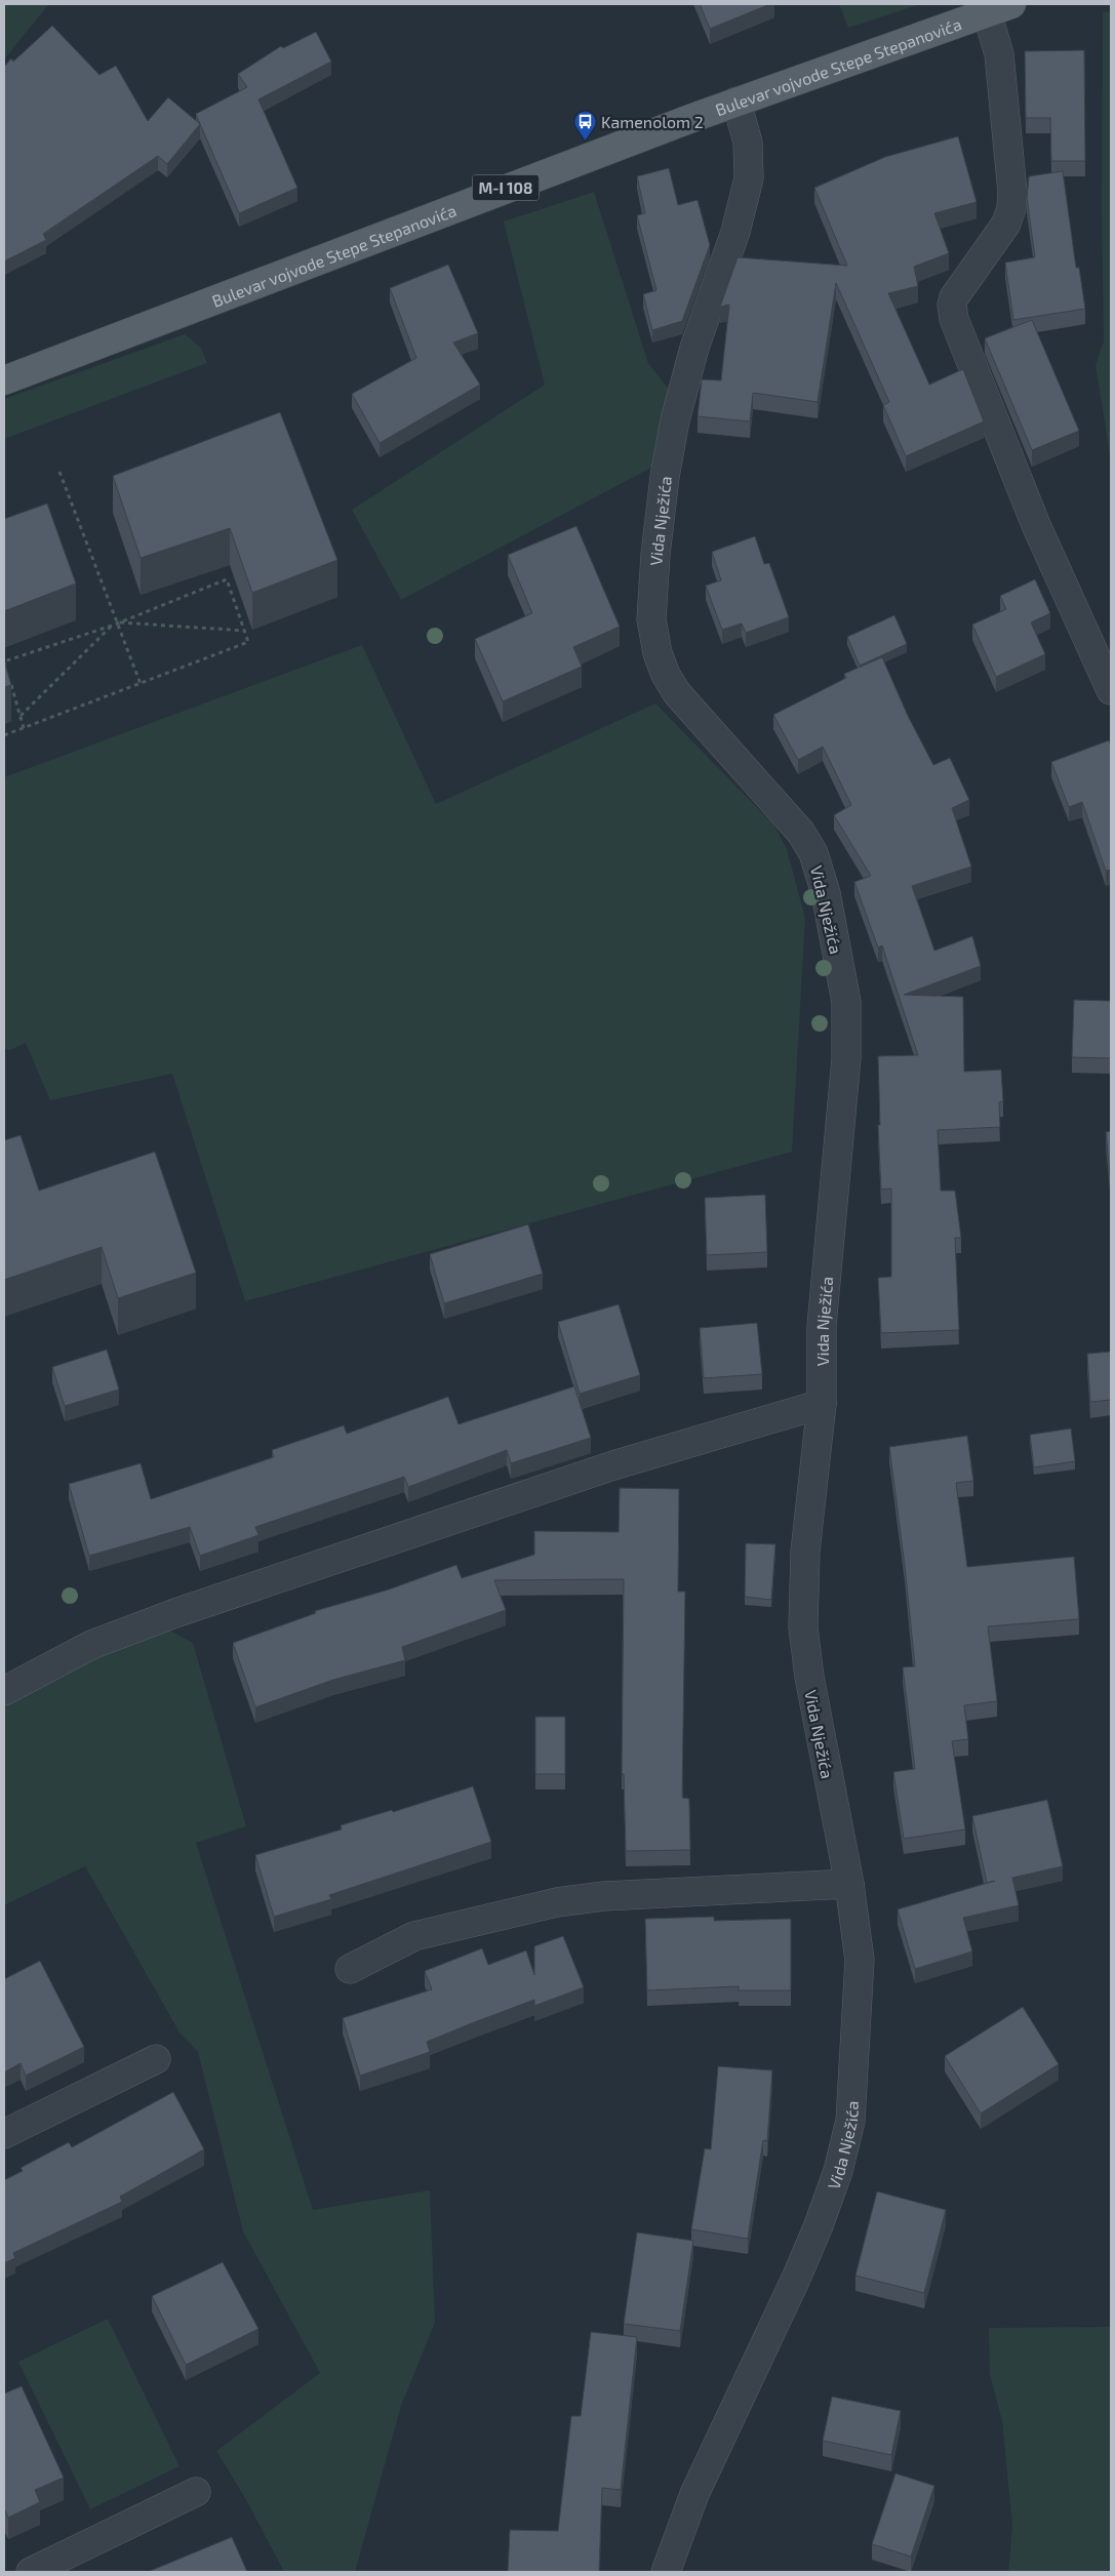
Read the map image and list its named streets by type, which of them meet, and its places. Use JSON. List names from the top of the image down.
{
  "streets": {
    "main road": ["Bulevar vojvode Stepe Stepanovića", "M-I 108"],
    "street": ["Vida Nježića"]
  },
  "crossings": [
    ["Bulevar vojvode Stepe Stepanovića", "Vida Nježića"]
  ],
  "places": {
    "bus stop": ["Kamenolom 2"]
  }
}
